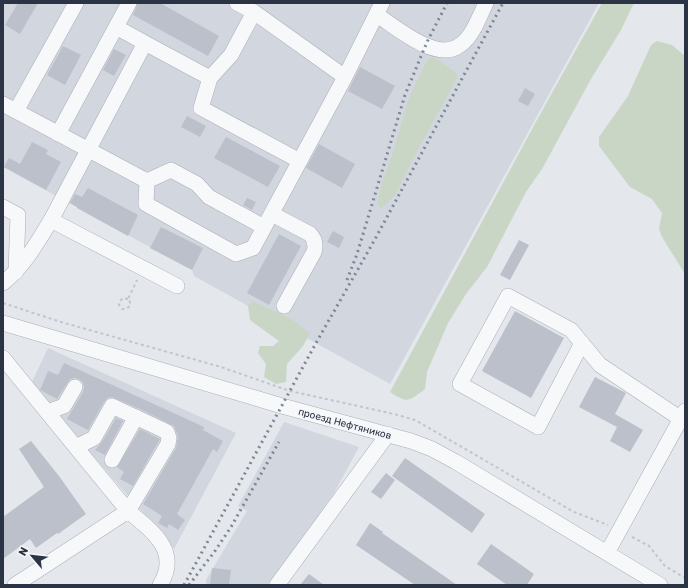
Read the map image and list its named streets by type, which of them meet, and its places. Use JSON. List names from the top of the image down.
{
  "streets": {
    "street": ["проезд Нефтяников"]
  },
  "north": "top left"
}
